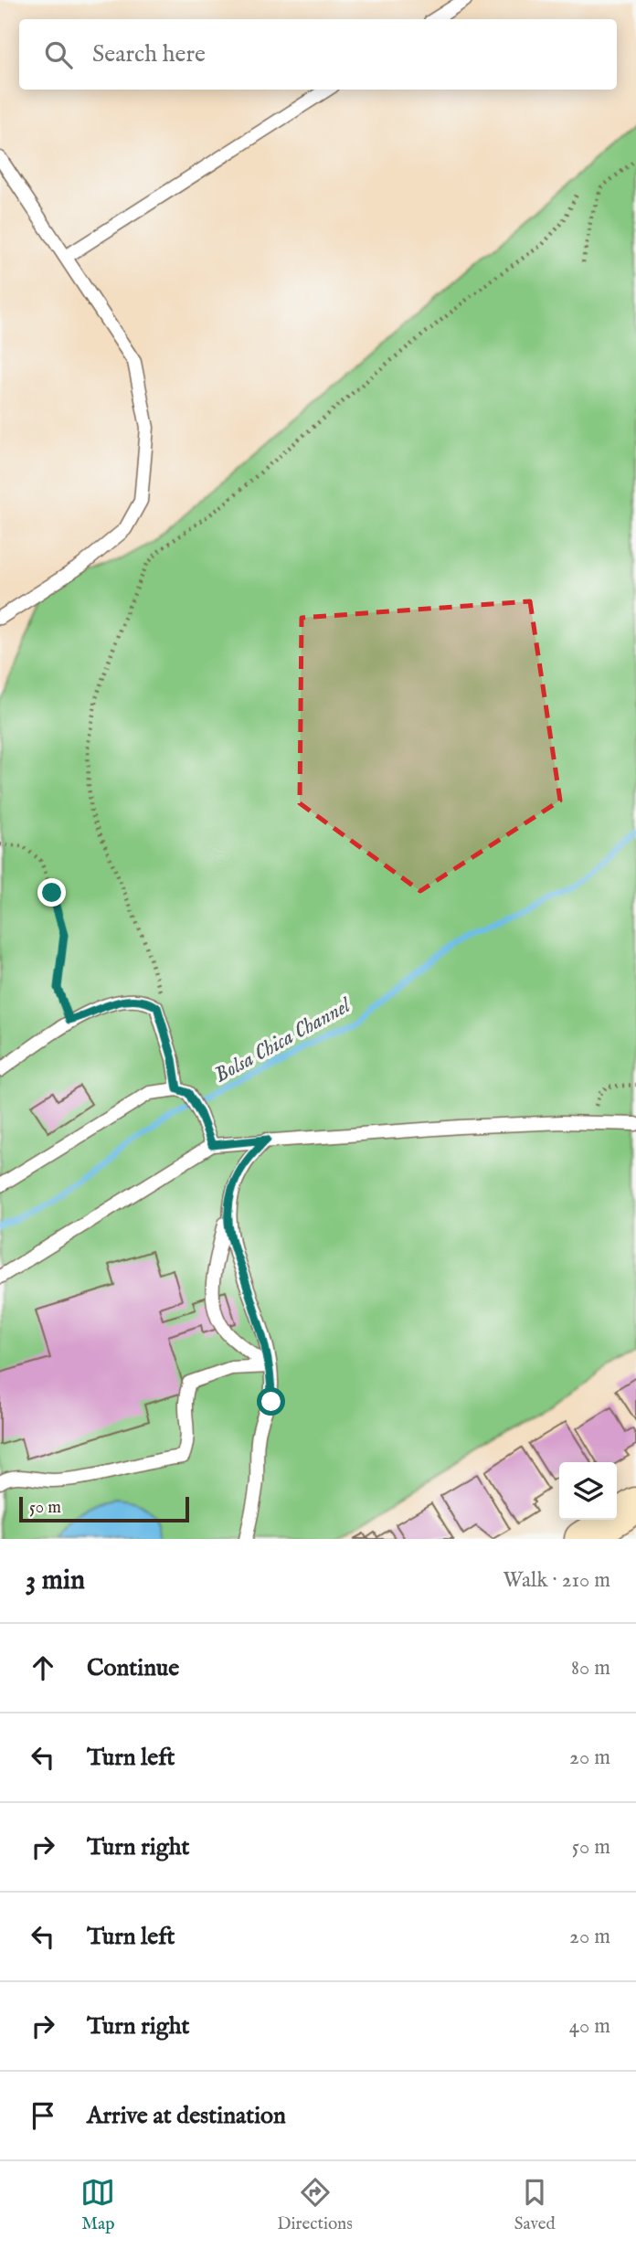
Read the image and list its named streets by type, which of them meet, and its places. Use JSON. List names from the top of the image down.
{
  "water": ["Bolsa Chica Channel"],
  "scale_bar": "50 m",
  "page": {
    "search": "Search here",
    "scale": "50 m",
    "heading": ["3 min", "Walk · 210 m"],
    "list": [
      ["Continue", "80 m"],
      ["Turn left", "20 m"],
      ["Turn right", "50 m"],
      ["Turn left", "20 m"],
      ["Turn right", "40 m"],
      "Arrive at destination"
    ],
    "nav": ["Map", "Directions", "Saved"]
  }
}
